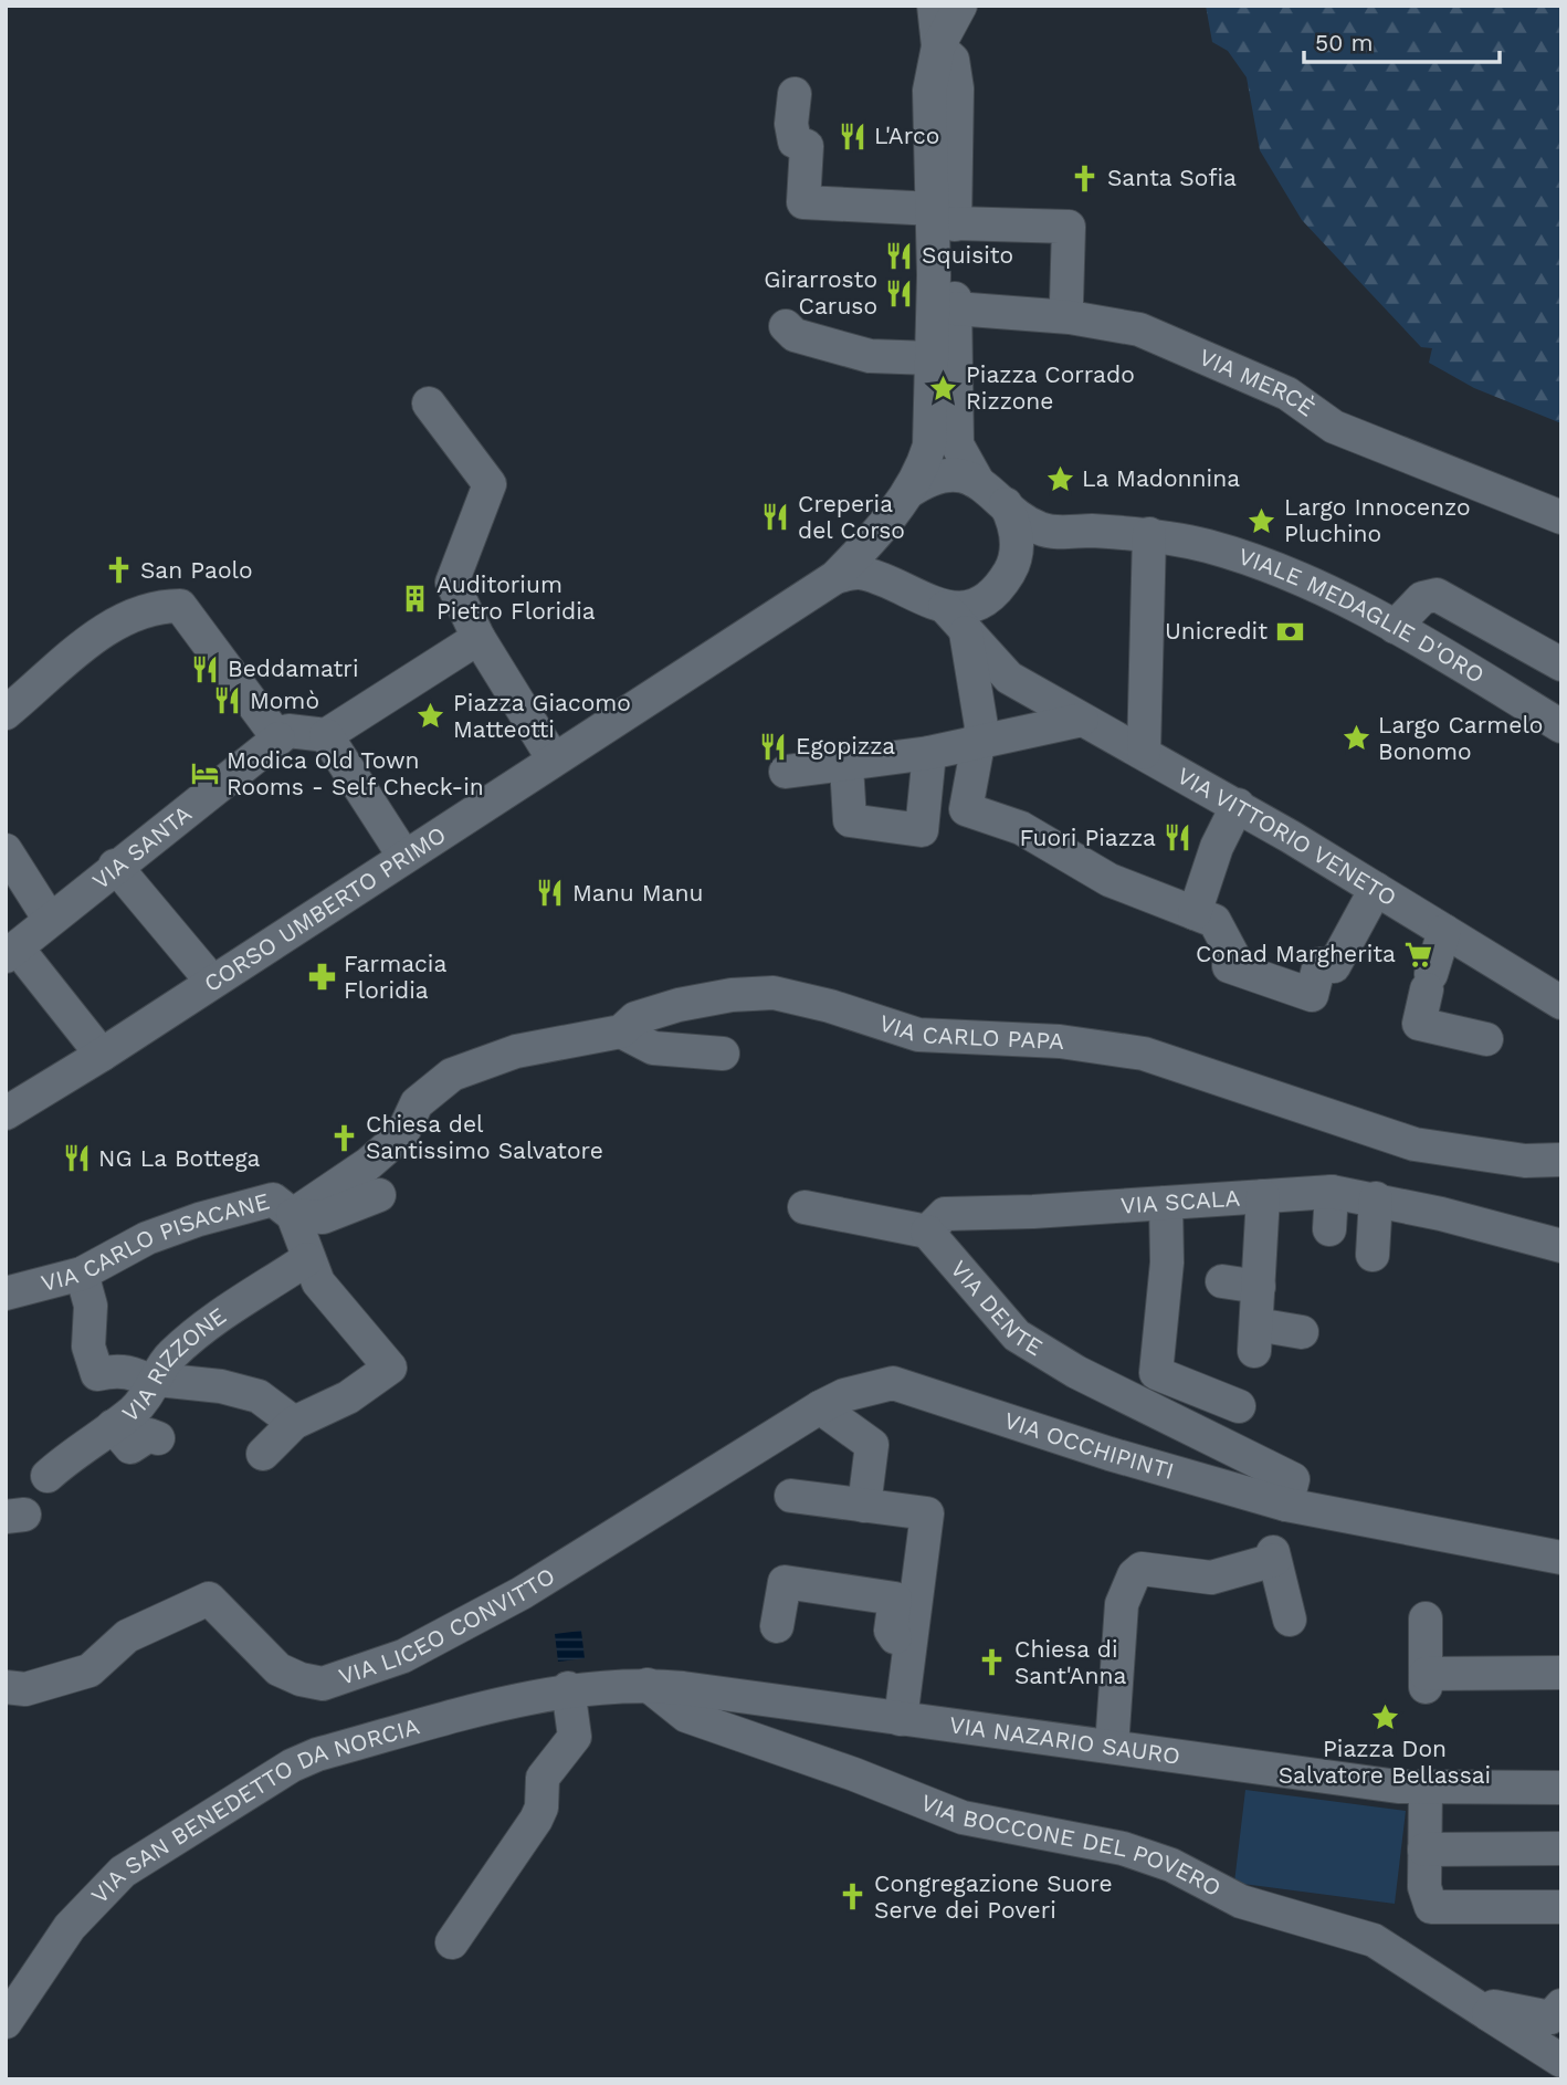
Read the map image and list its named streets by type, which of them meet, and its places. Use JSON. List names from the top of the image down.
{
  "streets": {
    "street": [
      "VIA MERCÈ",
      "VIALE MEDAGLIE D'ORO",
      "VIA VITTORIO VENETO",
      "VIA SANTA",
      "CORSO UMBERTO PRIMO",
      "VIA CARLO PAPA",
      "VIA SCALA",
      "VIA CARLO PISACANE",
      "VIA DENTE",
      "VIA RIZZONE",
      "VIA OCCHIPINTI",
      "VIA LICEO CONVITTO",
      "VIA NAZARIO SAURO",
      "VIA SAN BENEDETTO DA NORCIA",
      "VIA BOCCONE DEL POVERO"
    ]
  },
  "crossings": [
    ["VIALE MEDAGLIE D'ORO", "VIA VITTORIO VENETO"],
    ["VIALE MEDAGLIE D'ORO", "CORSO UMBERTO PRIMO"],
    ["VIA VITTORIO VENETO", "CORSO UMBERTO PRIMO"],
    ["VIA CARLO PAPA", "VIA CARLO PISACANE"],
    ["VIA SCALA", "VIA DENTE"],
    ["VIA DENTE", "VIA OCCHIPINTI"],
    ["VIA OCCHIPINTI", "VIA LICEO CONVITTO"],
    ["VIA NAZARIO SAURO", "VIA SAN BENEDETTO DA NORCIA"],
    ["VIA NAZARIO SAURO", "VIA BOCCONE DEL POVERO"]
  ],
  "places": {
    "restaurant": [
      "L'Arco",
      "Squisito",
      "Girarrosto Caruso",
      "Creperia del Corso",
      "Beddamatri",
      "Momò",
      "Egopizza",
      "Fuori Piazza",
      "Manu Manu",
      "NG La Bottega"
    ],
    "church": [
      "Santa Sofia",
      "San Paolo",
      "Chiesa del Santissimo Salvatore",
      "Chiesa di Sant'Anna",
      "Congregazione Suore Serve dei Poveri"
    ],
    "place": [
      "Piazza Corrado Rizzone",
      "La Madonnina",
      "Largo Innocenzo Pluchino",
      "Piazza Giacomo Matteotti",
      "Largo Carmelo Bonomo",
      "Piazza Don Salvatore Bellassai"
    ],
    "building": ["Auditorium Pietro Floridia"],
    "bank": ["Unicredit"],
    "hotel": ["Modica Old Town Rooms - Self Check-in"],
    "supermarket": ["Conad Margherita"],
    "pharmacy": ["Farmacia Floridia"]
  },
  "scale_bar": "50 m"
}
